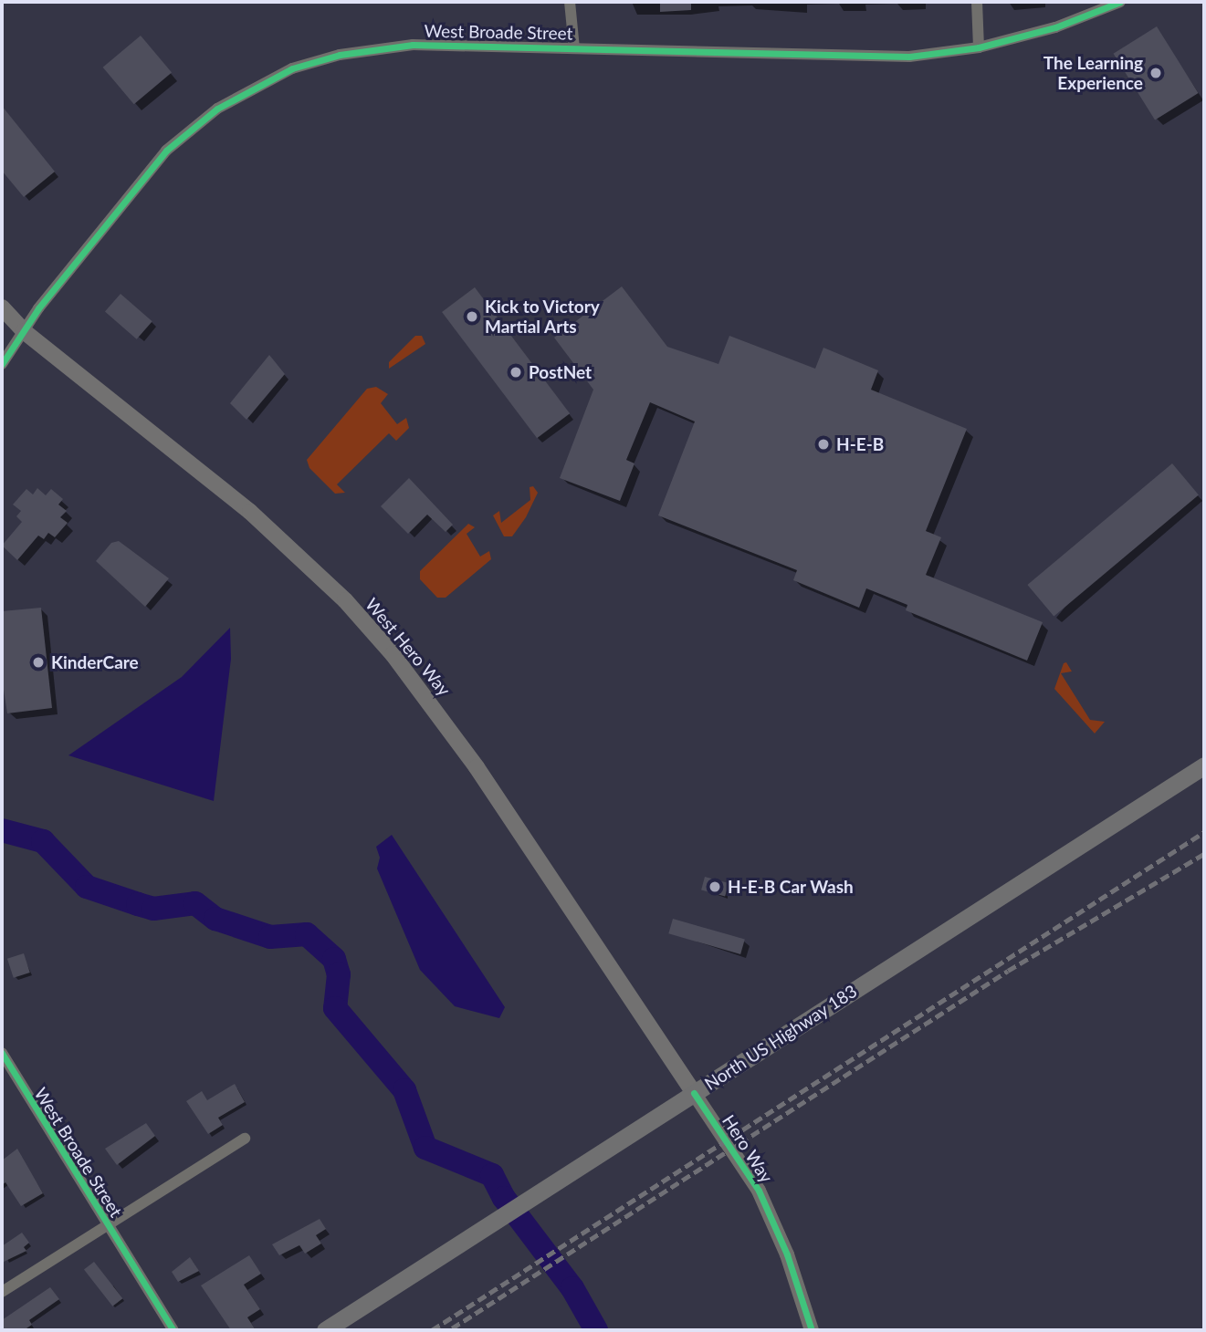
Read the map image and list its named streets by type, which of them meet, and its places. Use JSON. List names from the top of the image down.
{
  "streets": {
    "main road": ["West Hero Way", "North US Highway 183"],
    "street": ["West Broade Street", "Hero Way"]
  },
  "crossings": [
    ["West Broade Street", "West Hero Way"],
    ["West Hero Way", "North US Highway 183"],
    ["West Hero Way", "Hero Way"],
    ["North US Highway 183", "Hero Way"]
  ],
  "places": [
    "The Learning Experience",
    "Kick to Victory Martial Arts",
    "PostNet",
    "H-E-B",
    "KinderCare",
    "H-E-B Car Wash"
  ]
}
